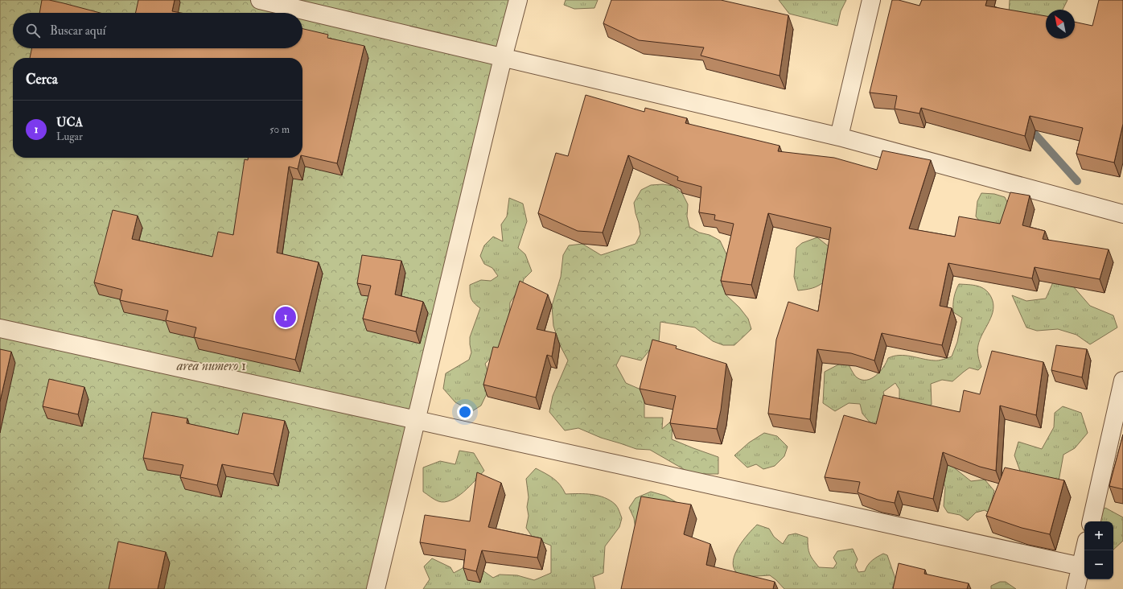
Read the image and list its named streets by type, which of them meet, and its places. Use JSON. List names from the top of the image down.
{
  "parks": ["area numero 1"],
  "north": "top left",
  "page": {
    "search": "Buscar aquí",
    "heading": "Cerca",
    "list": [
      {
        "mark": "1",
        "name": "UCA",
        "note": "Lugar",
        "value": "50 m"
      }
    ],
    "pins": "1",
    "map_buttons": ["+", "−"]
  }
}
